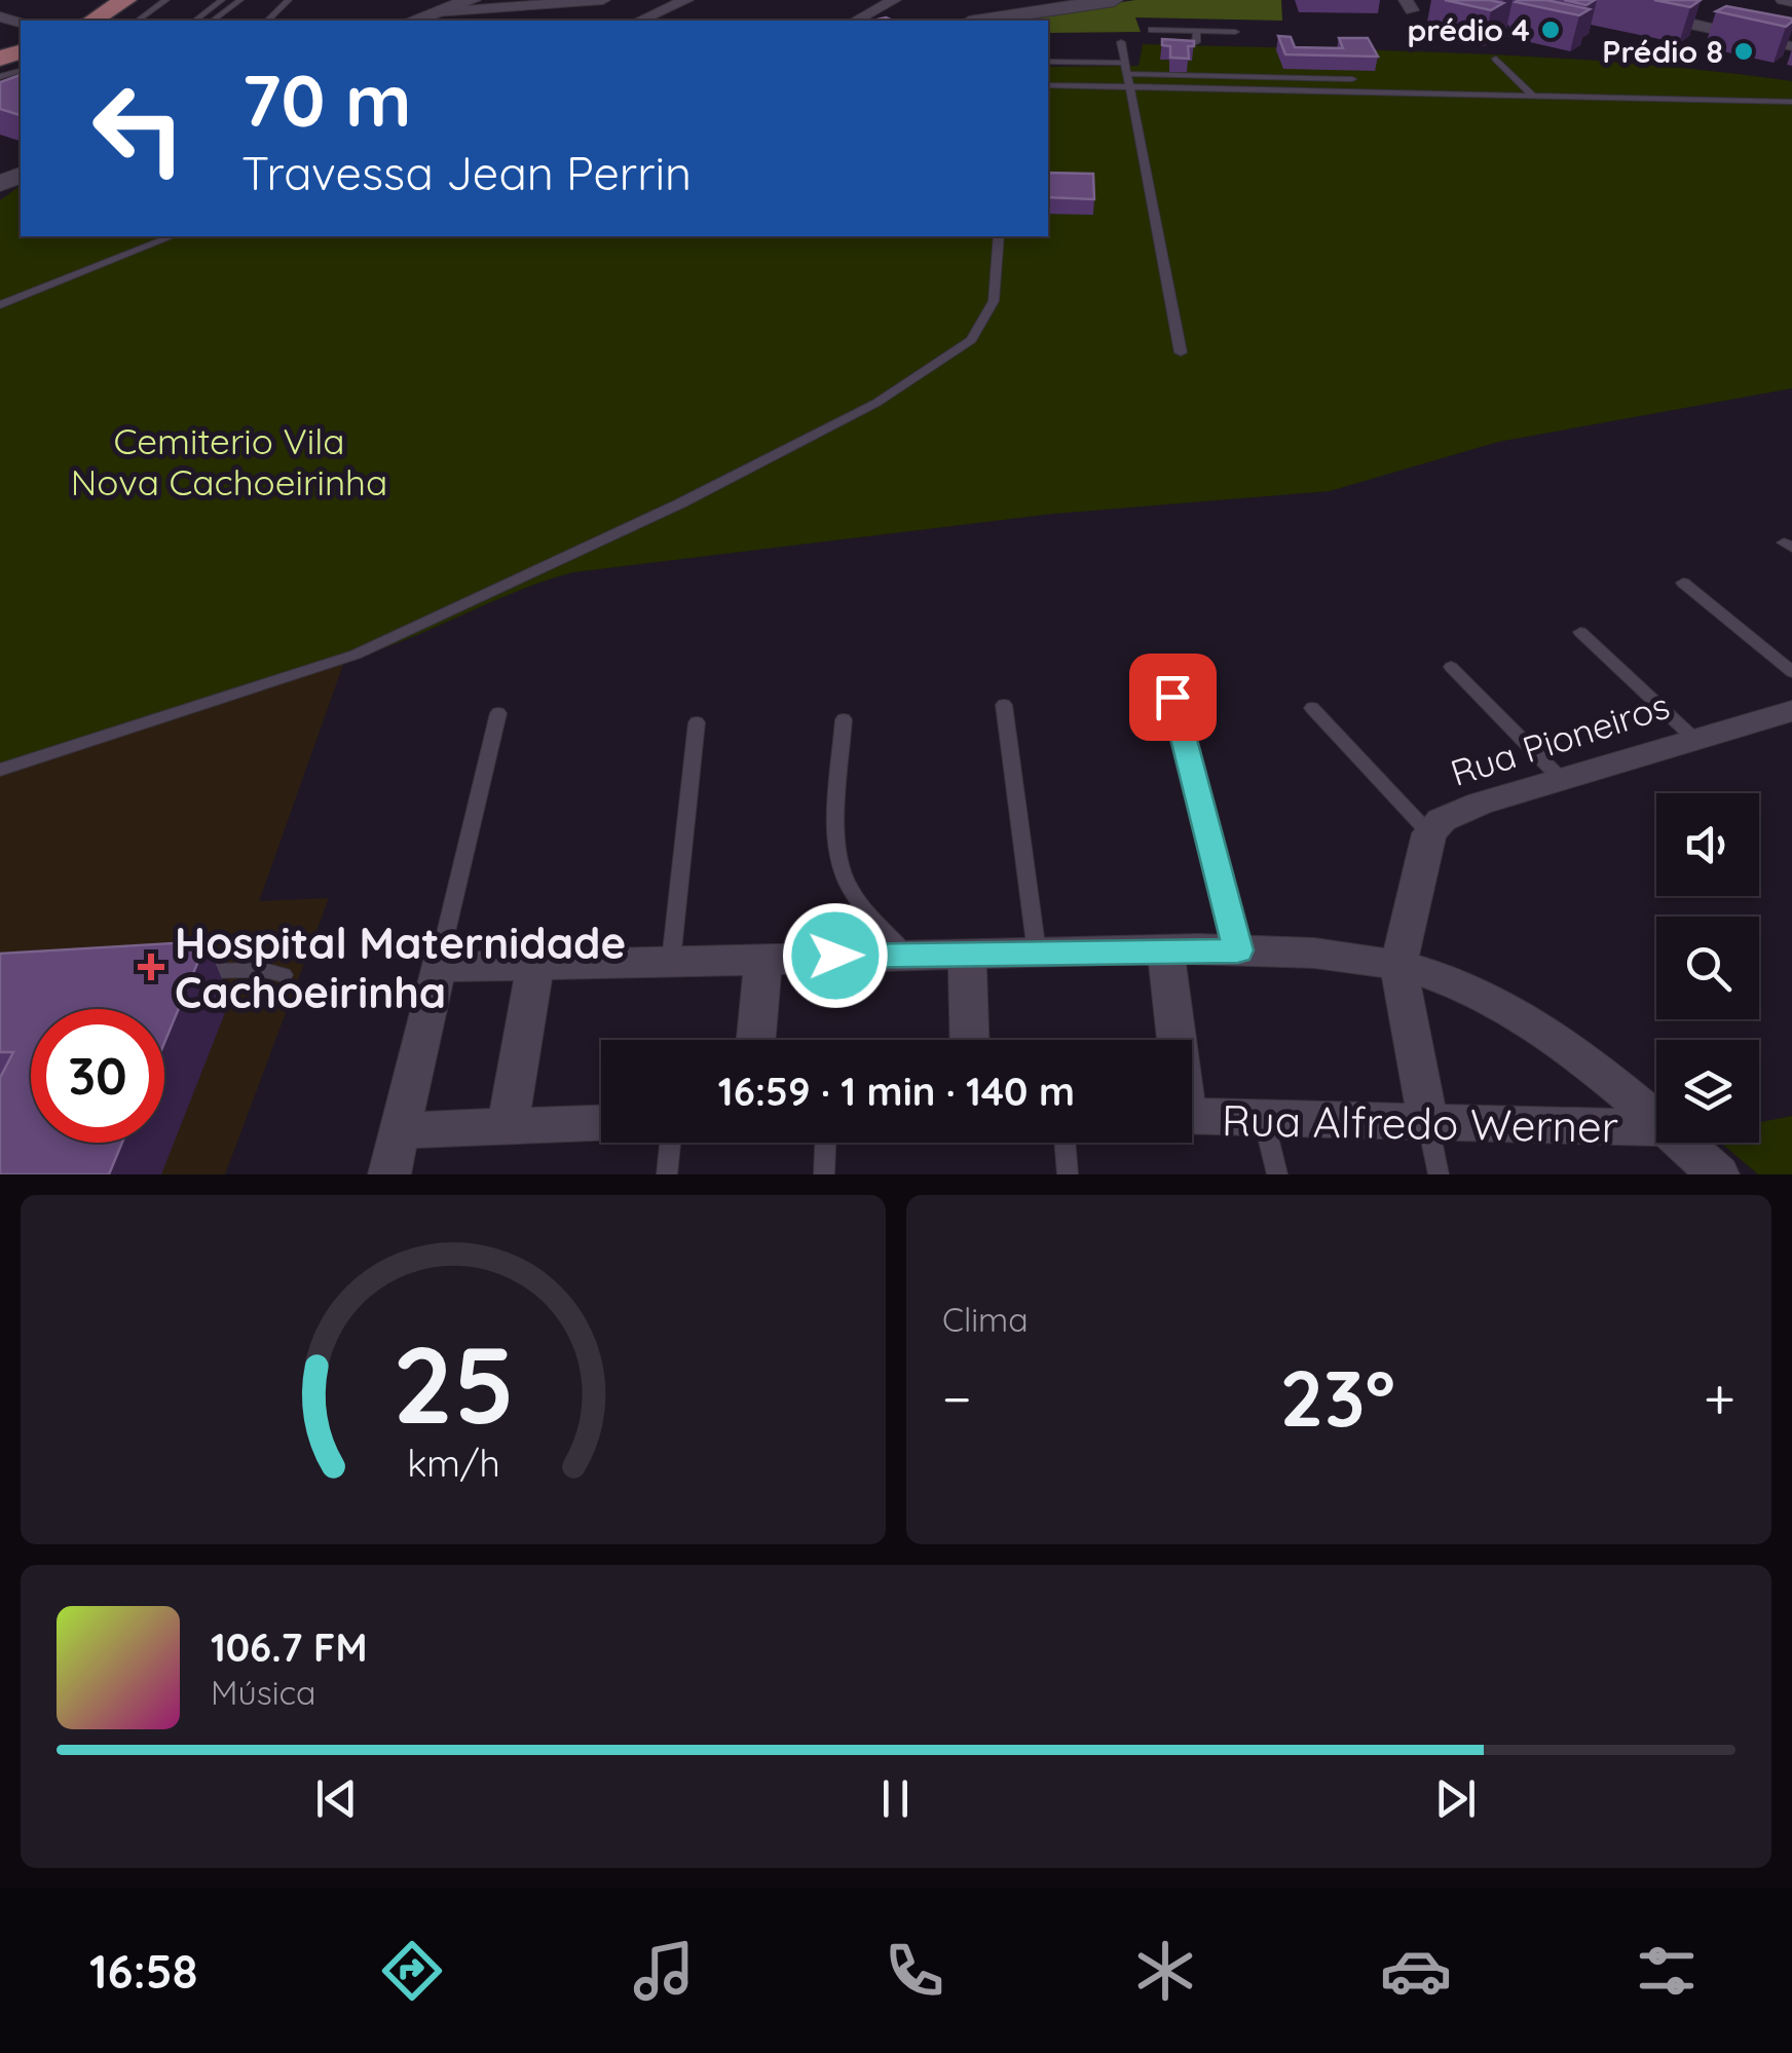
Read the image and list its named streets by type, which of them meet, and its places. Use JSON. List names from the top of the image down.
{
  "streets": {
    "street": ["Rua Pioneiros", "Rua Alfredo Werner"]
  },
  "parks": ["Cemiterio Vila Nova Cachoeirinha"],
  "places": {
    "other": ["prédio 4", "Prédio 8"],
    "health": ["Hospital Maternidade Cachoeirinha"]
  },
  "page": {
    "turn": ["70 m", "Travessa Jean Perrin"],
    "limit": "30",
    "trip": "16:59 · 1 min · 140 m",
    "tile": "Clima",
    "heat": ["−", "23°", "+"],
    "song": ["106.7 FM", "Música"],
    "tabs": "16:58",
    "gauge": ["25", "km/h"]
  }
}
